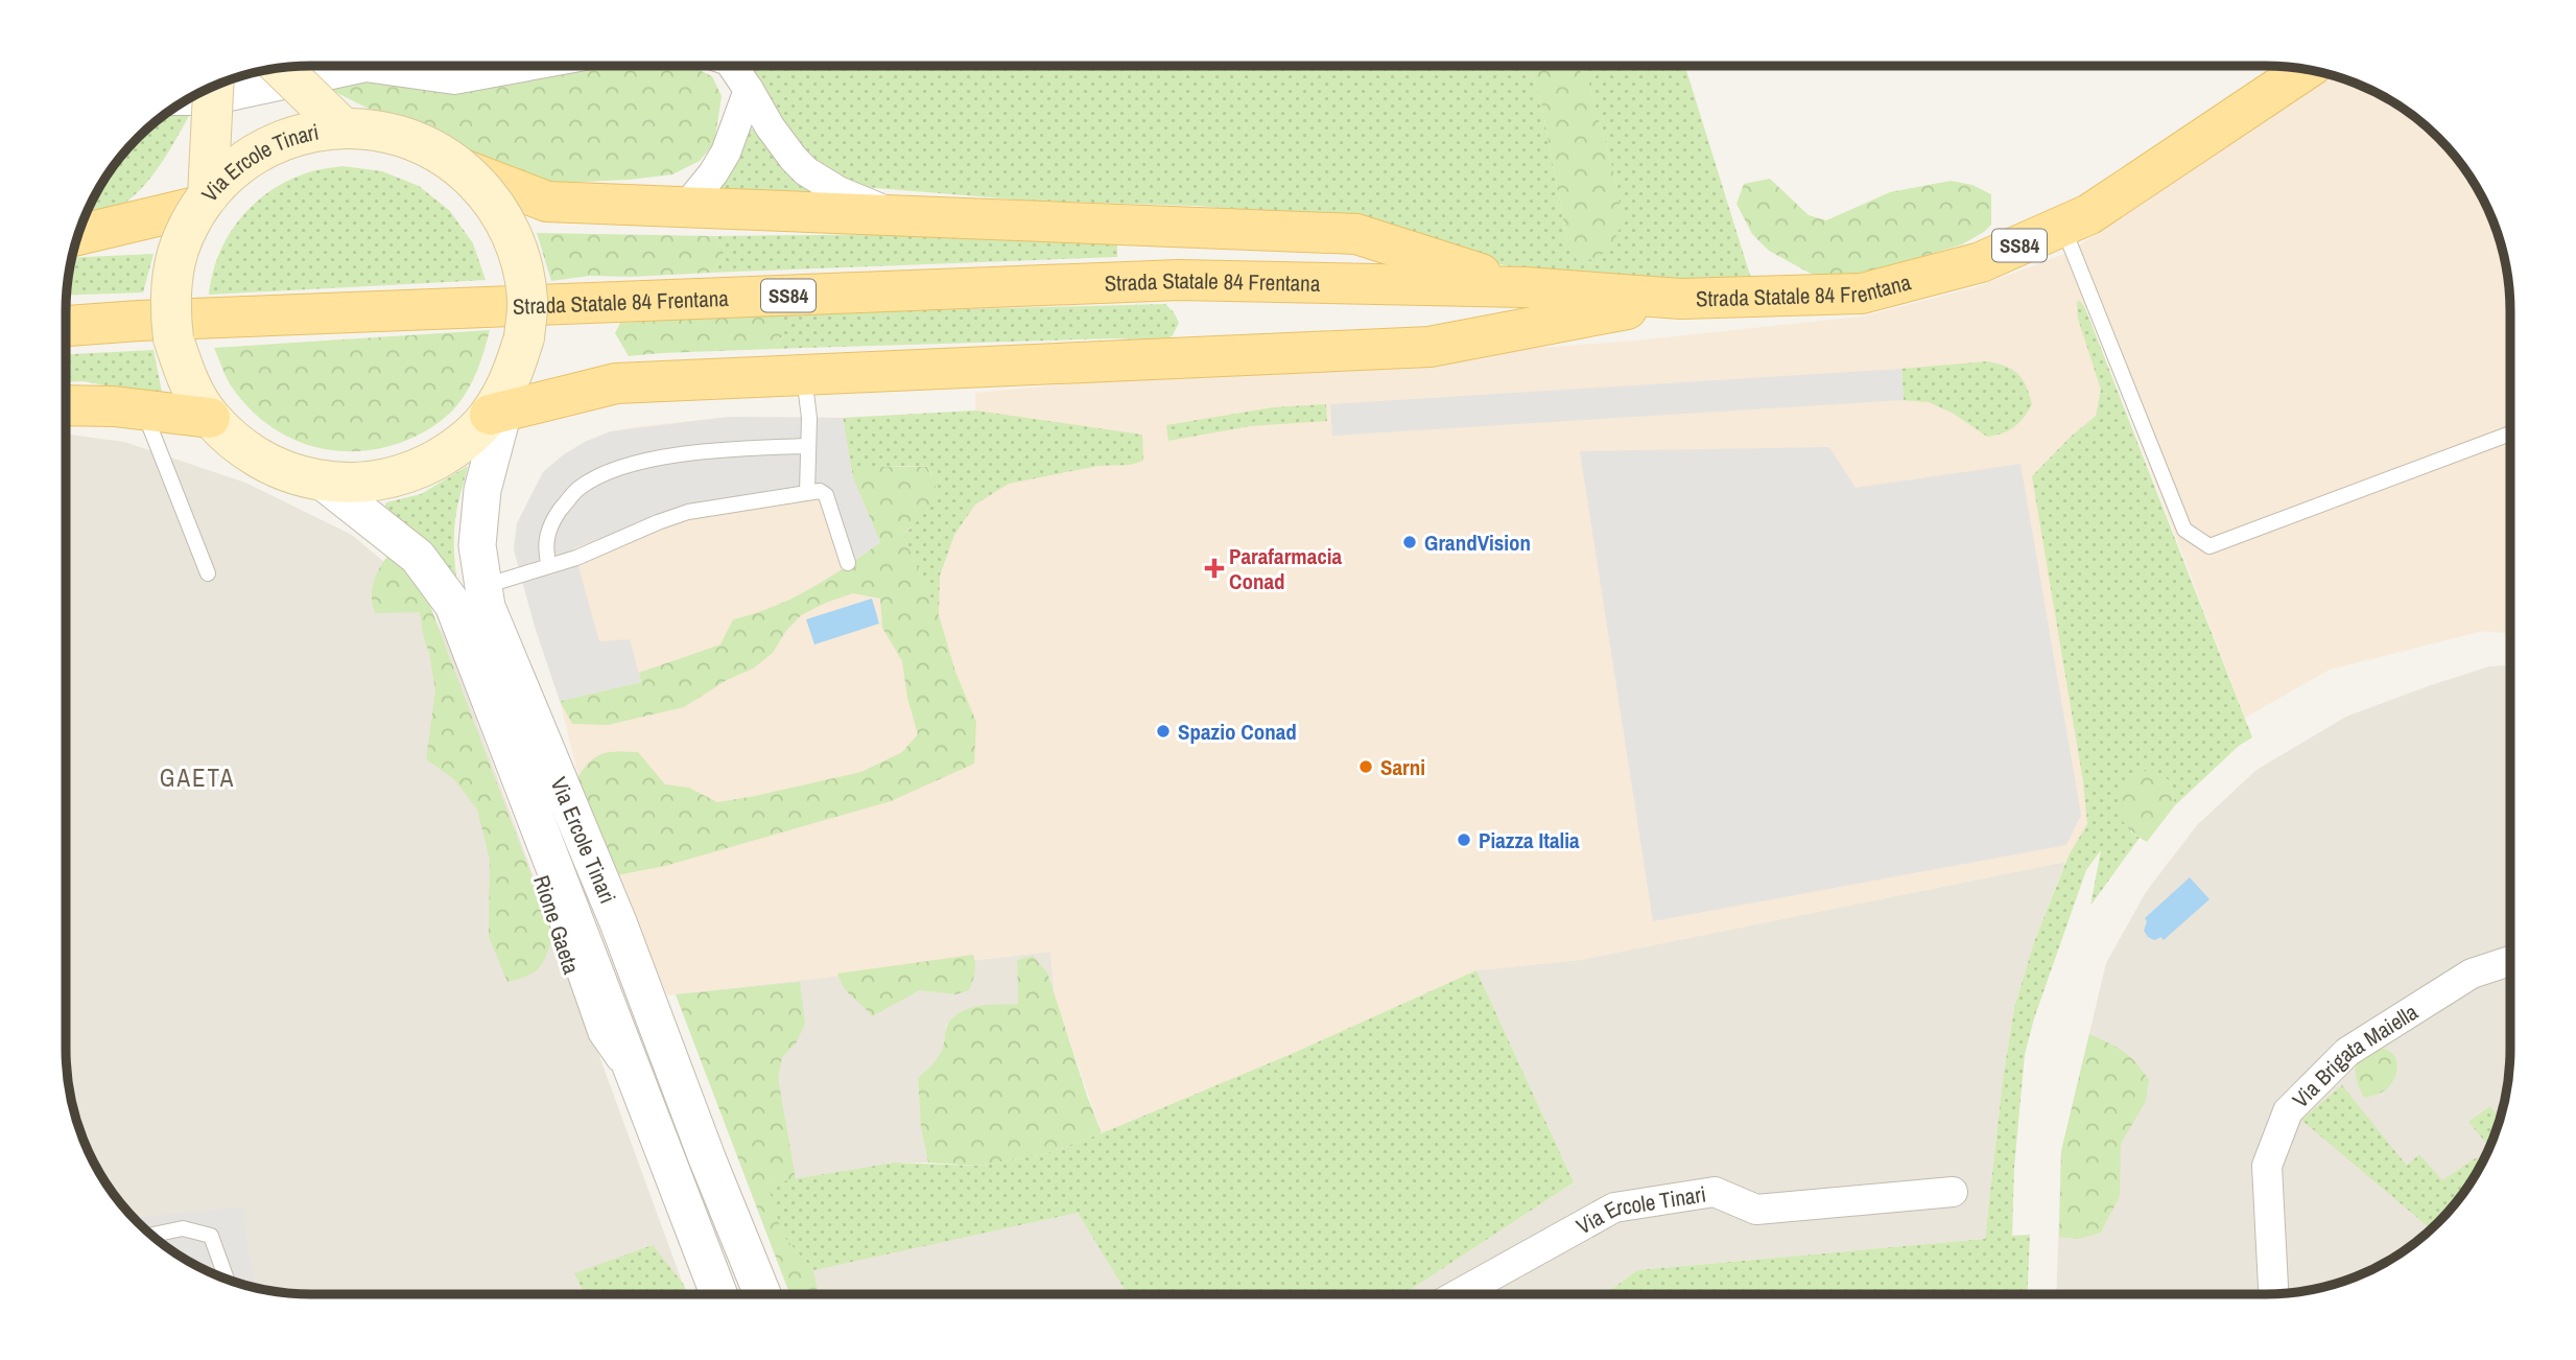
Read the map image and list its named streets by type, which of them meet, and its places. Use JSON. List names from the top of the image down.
{
  "streets": {
    "main road": ["Via Ercole Tinari", "SS84", "Strada Statale 84 Frentana"],
    "street": ["Via Brigata Maiella"],
    "lane": ["Rione Gaeta"]
  },
  "crossings": [
    ["Via Ercole Tinari", "Rione Gaeta"]
  ],
  "districts": ["GAETA"],
  "places": {
    "other": [
      "GrandVision",
      "Spazio Conad",
      "Sarni",
      "Piazza Italia"
    ],
    "health": ["Parafarmacia Conad"]
  }
}
